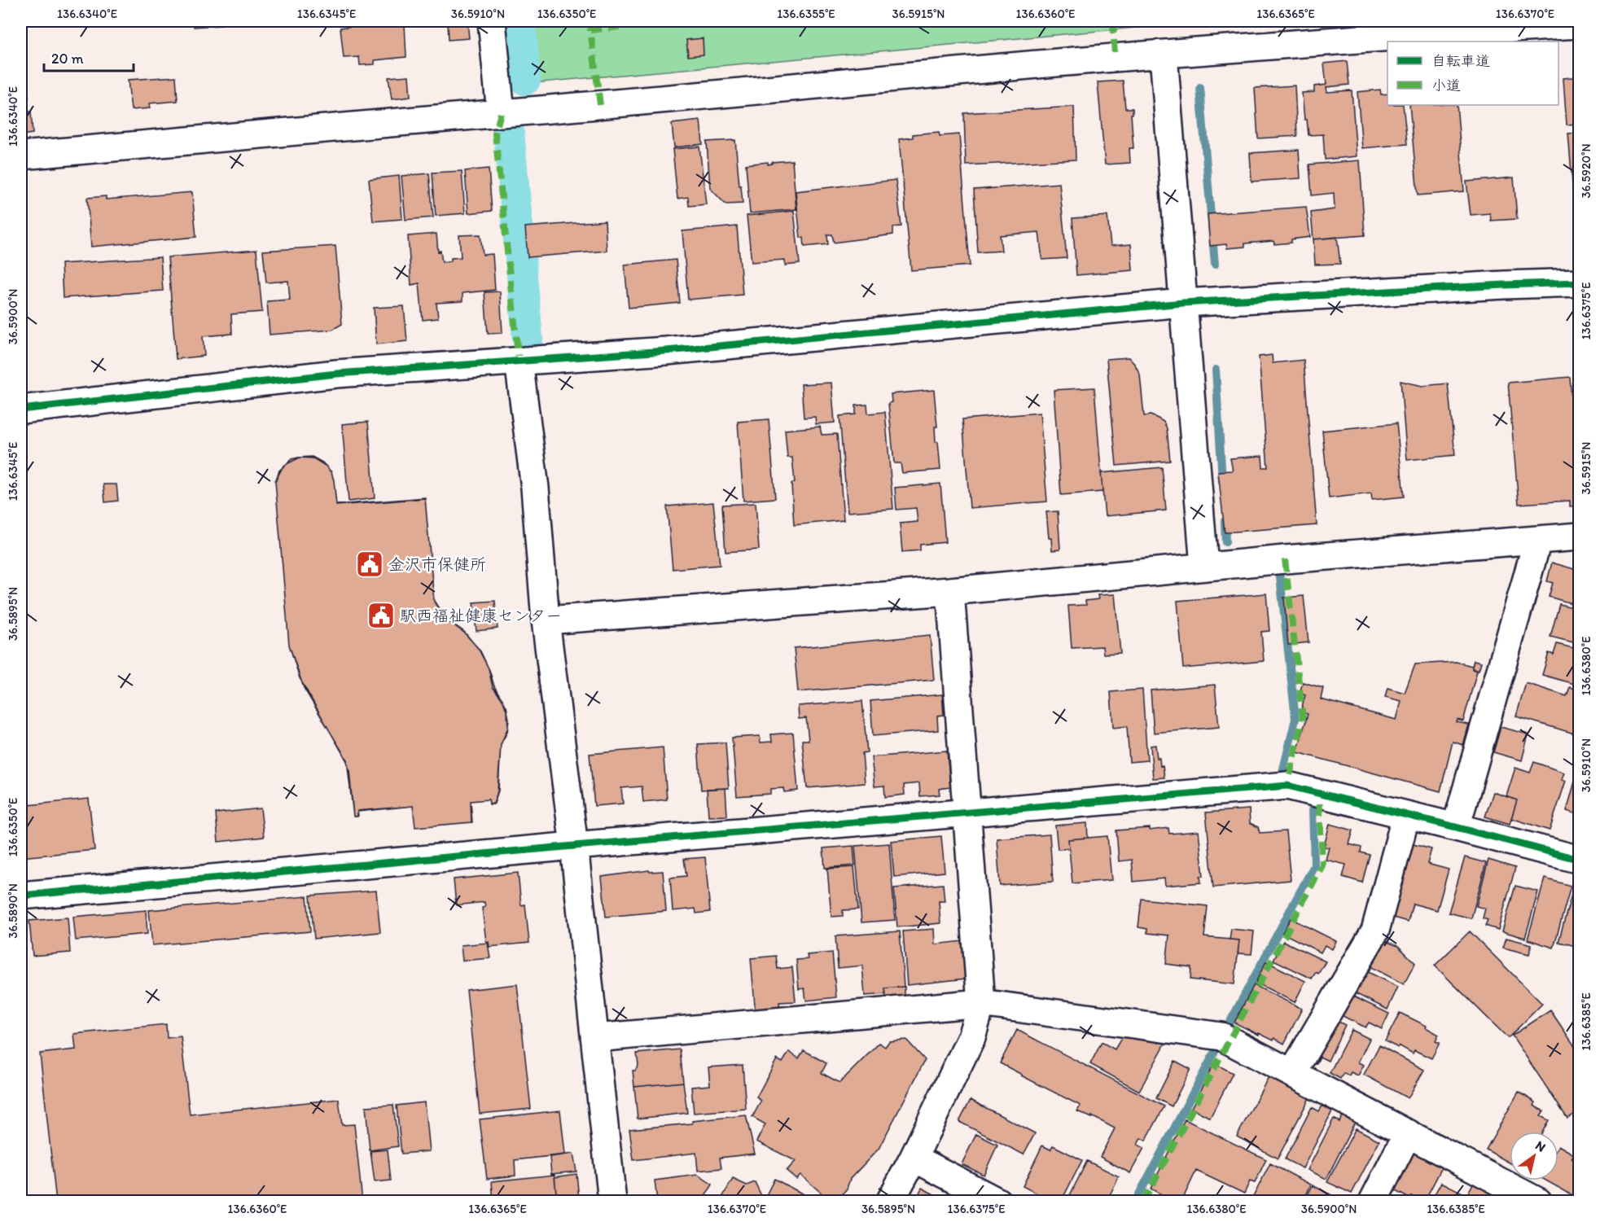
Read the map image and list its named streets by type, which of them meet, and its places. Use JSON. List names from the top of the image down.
{
  "places": {
    "public building": ["金沢市保健所", "駅西福祉健康センター"]
  },
  "legend": ["自転車道", "小道"],
  "scale_bar": "20 m",
  "north": "top right",
  "coordinates": [
    "136.6340°E",
    "136.6345°E",
    "36.5910°N",
    "136.6350°E",
    "136.6355°E",
    "36.5915°N",
    "136.6360°E",
    "136.6365°E",
    "136.6370°E",
    "36.5920°N",
    "136.6375°E",
    "36.5900°N",
    "36.5895°N",
    "136.6380°E",
    "36.5890°N",
    "136.6385°E"
  ]
}
